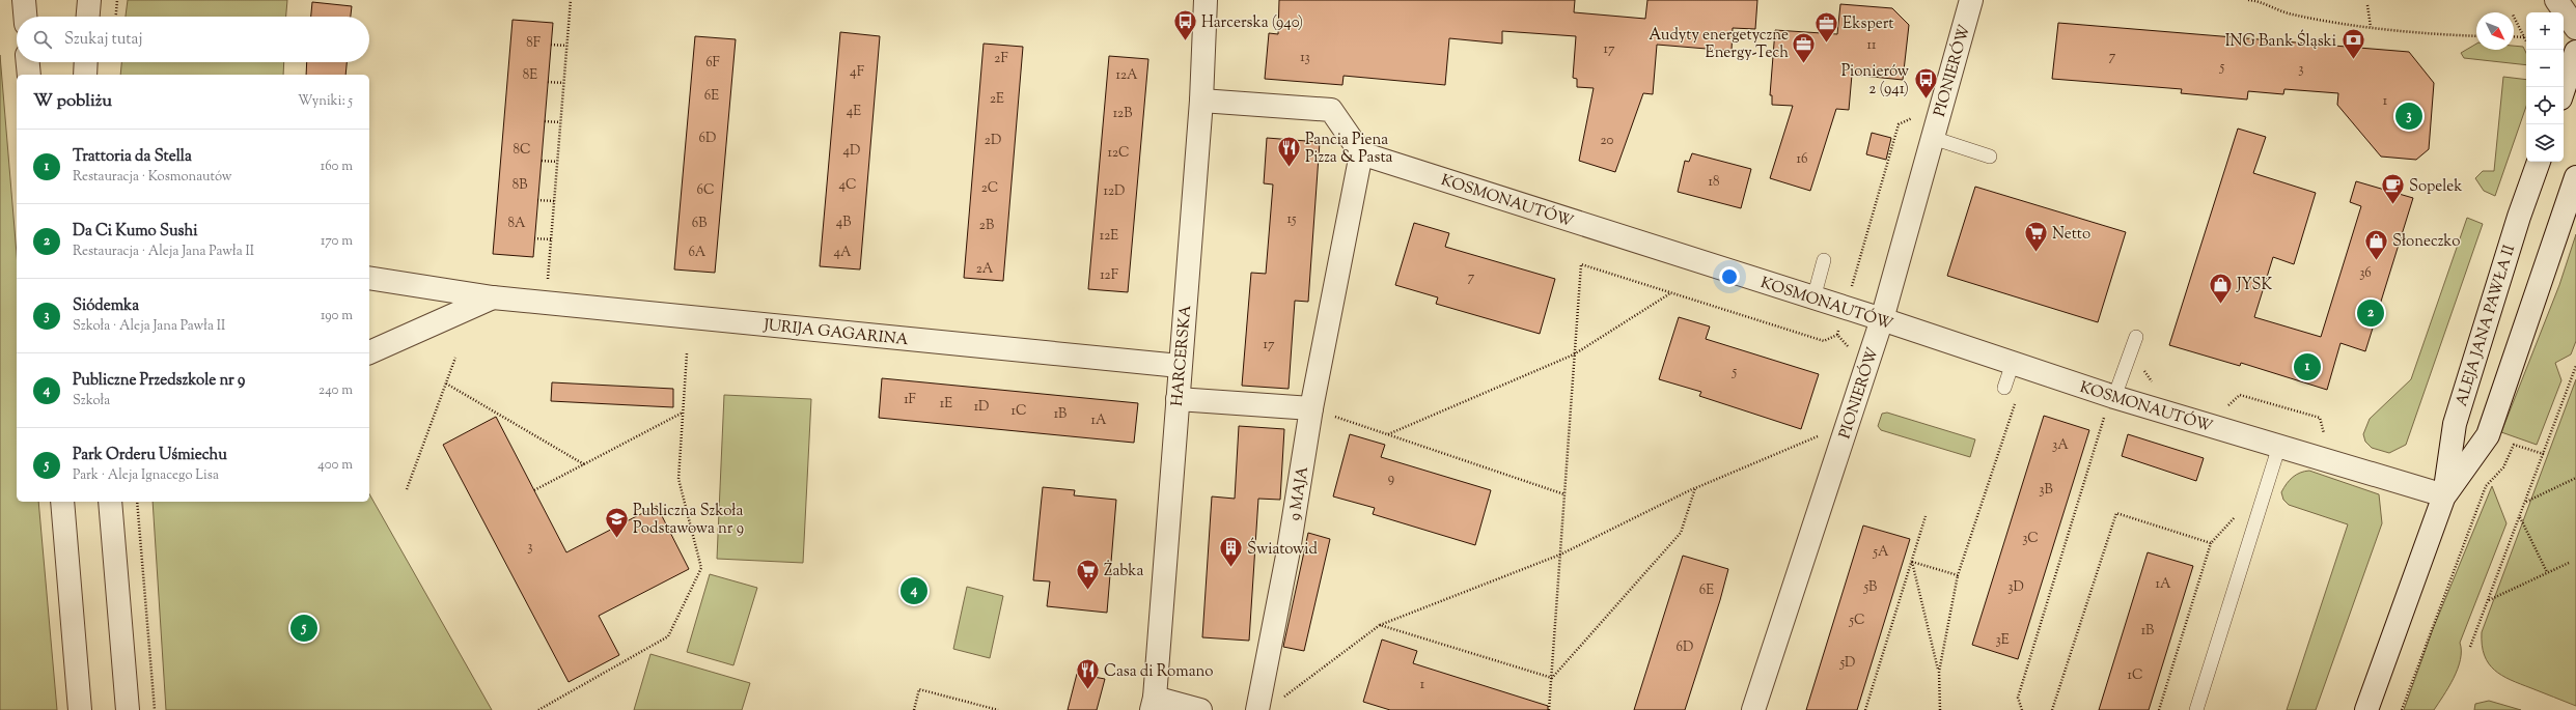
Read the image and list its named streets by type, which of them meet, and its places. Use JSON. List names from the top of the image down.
{
  "streets": {
    "street": [
      "PIONIERÓW",
      "KOSMONAUTÓW",
      "ALEJA JANA PAWŁA II",
      "JURIJA GAGARINA",
      "HARCERSKA",
      "9 MAJA"
    ]
  },
  "crossings": [
    ["PIONIERÓW", "KOSMONAUTÓW"],
    ["KOSMONAUTÓW", "ALEJA JANA PAWŁA II"],
    ["KOSMONAUTÓW", "9 MAJA"],
    ["JURIJA GAGARINA", "HARCERSKA"]
  ],
  "places": {
    "bus stop": ["Harcerska (940)", "Pionierów 2 (941)"],
    "office": ["Ekspert", "Audyty energetyczne Energy-Tech"],
    "bank": ["ING Bank Śląski"],
    "restaurant": ["Pancia Piena Pizza & Pasta", "Casa di Romano"],
    "cafe": ["Sopelek"],
    "supermarket": ["Netto", "Żabka"],
    "shop": ["Słoneczko", "JYSK"],
    "school or university": ["Publiczna Szkoła Podstawowa nr 9"],
    "building": ["Światowid"]
  },
  "house_numbers": [
    "8F",
    "11",
    "17",
    "7",
    "13",
    "2F",
    "6F",
    "5",
    "3",
    "4F",
    "8E",
    "12A",
    "6E",
    "2E",
    "1",
    "4E",
    "12B",
    "6D",
    "2D",
    "20",
    "8C",
    "4D",
    "12C",
    "16",
    "18",
    "8B",
    "4C",
    "2C",
    "6C",
    "12D",
    "15",
    "4B",
    "8A",
    "6B",
    "2B",
    "12E",
    "6A",
    "4A",
    "2A",
    "36",
    "12F",
    "7",
    "17",
    "5",
    "1F",
    "1E",
    "1D",
    "1C",
    "1B",
    "1A",
    "3A",
    "9",
    "3B",
    "3C",
    "3",
    "5A",
    "1A",
    "5B",
    "3D",
    "6E",
    "5C",
    "1B",
    "3E",
    "6D",
    "5D",
    "1C",
    "1"
  ],
  "north": "bottom right",
  "page": {
    "map_buttons": ["+", "−"],
    "search": "Szukaj tutaj",
    "heading": ["W pobliżu", "Wyniki: 5"],
    "pins": [
      "3",
      "2",
      "1",
      "4",
      "5"
    ],
    "list": [
      {
        "mark": "1",
        "name": "Trattoria da Stella",
        "note": "Restauracja · Kosmonautów",
        "value": "160 m"
      },
      {
        "mark": "2",
        "name": "Da Ci Kumo Sushi",
        "note": "Restauracja · Aleja Jana Pawła II",
        "value": "170 m"
      },
      {
        "mark": "3",
        "name": "Siódemka",
        "note": "Szkoła · Aleja Jana Pawła II",
        "value": "190 m"
      },
      {
        "mark": "4",
        "name": "Publiczne Przedszkole nr 9",
        "note": "Szkoła",
        "value": "240 m"
      },
      {
        "mark": "5",
        "name": "Park Orderu Uśmiechu",
        "note": "Park · Aleja Ignacego Lisa",
        "value": "400 m"
      }
    ]
  }
}
